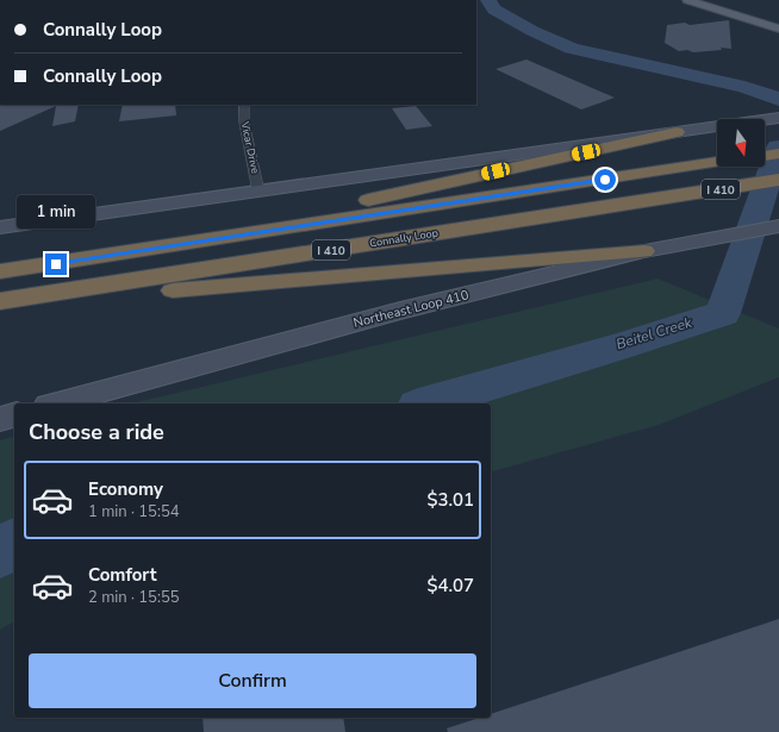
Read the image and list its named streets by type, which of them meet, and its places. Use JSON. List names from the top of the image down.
{
  "streets": {
    "highway": ["I 410", "Connally Loop"],
    "main road": ["Northeast Loop 410"],
    "street": ["Vicar Drive"]
  },
  "water": ["Beitel Creek"],
  "north": "bottom",
  "page": {
    "banner": ["Connally Loop", "Connally Loop"],
    "bubble": "1 min",
    "heading": "Choose a ride",
    "list": [
      {
        "name": "Economy",
        "note": "1 min · 15:54",
        "value": "$3.01"
      },
      {
        "name": "Comfort",
        "note": "2 min · 15:55",
        "value": "$4.07"
      }
    ],
    "buttons": "Confirm"
  }
}
